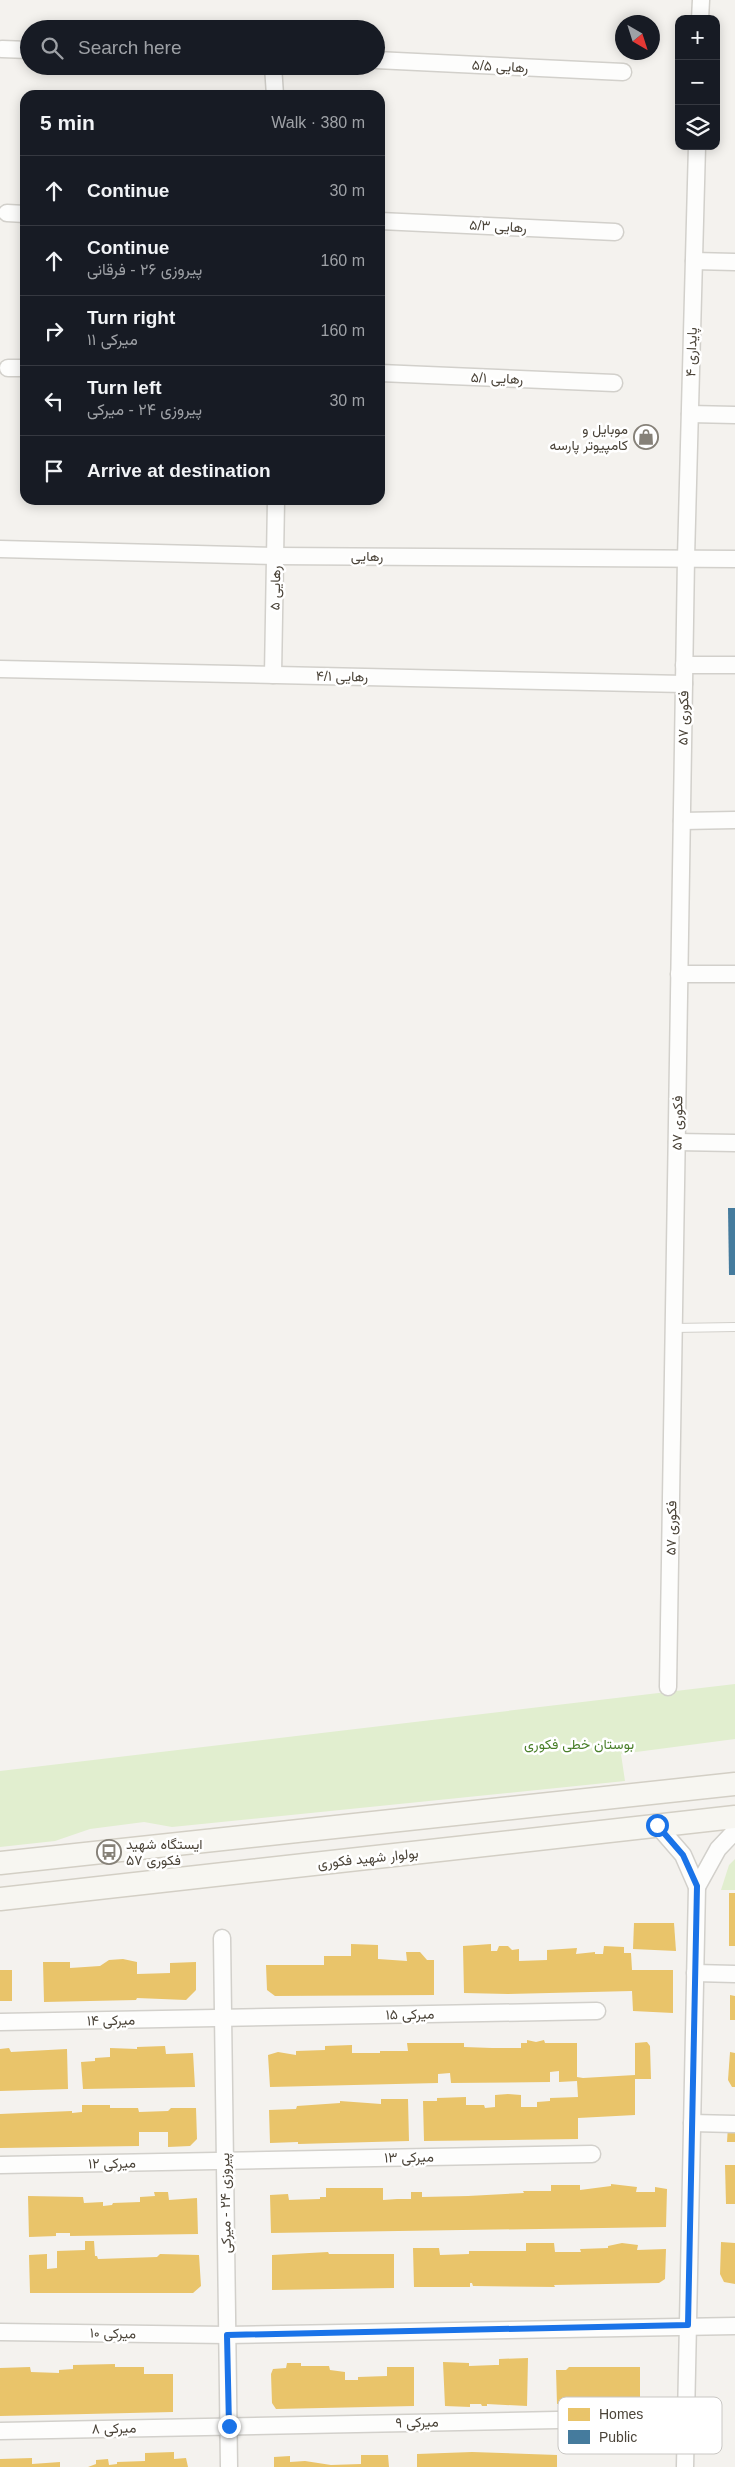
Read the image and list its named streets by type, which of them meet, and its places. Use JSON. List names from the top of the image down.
{
  "streets": {
    "main road": ["بولوار شهید فکوری"],
    "street": [
      "رهایی ۵/۵",
      "رهایی ۵/۳",
      "پایداری ۴",
      "رهایی ۵/۱",
      "رهایی",
      "رهایی ۵",
      "رهایی ۴/۱",
      "فکوری ۵۷",
      "میرکی ۱۵",
      "میرکی ۱۴",
      "میرکی ۱۳",
      "میرکی ۱۲",
      "پیروزی ۲۴ - میرکی",
      "میرکی ۱۰",
      "میرکی ۹",
      "میرکی ۸"
    ]
  },
  "crossings": [
    ["پایداری ۴", "رهایی"],
    ["پایداری ۴", "فکوری ۵۷"],
    ["رهایی", "رهایی ۵"],
    ["رهایی", "فکوری ۵۷"],
    ["رهایی ۵", "رهایی ۴/۱"],
    ["رهایی ۴/۱", "فکوری ۵۷"],
    ["میرکی ۱۵", "میرکی ۱۴"],
    ["میرکی ۱۵", "پیروزی ۲۴ - میرکی"],
    ["میرکی ۱۴", "پیروزی ۲۴ - میرکی"],
    ["میرکی ۱۳", "میرکی ۱۲"],
    ["میرکی ۱۳", "پیروزی ۲۴ - میرکی"],
    ["میرکی ۱۲", "پیروزی ۲۴ - میرکی"],
    ["پیروزی ۲۴ - میرکی", "میرکی ۱۰"],
    ["پیروزی ۲۴ - میرکی", "میرکی ۹"],
    ["پیروزی ۲۴ - میرکی", "میرکی ۸"],
    ["میرکی ۹", "میرکی ۸"]
  ],
  "parks": ["بوستان خطی فکوری"],
  "places": {
    "shop": ["موبایل و کامپیوتر پارسه"],
    "bus stop": ["ایستگاه شهید فکوری ۵۷"]
  },
  "legend": ["Homes", "Public"],
  "north": "bottom right",
  "page": {
    "map_buttons": ["+", "−"],
    "search": "Search here",
    "heading": ["5 min", "Walk · 380 m"],
    "list": [
      ["Continue", "30 m"],
      ["Continue", "پیروزی ۲۶ - فرقانی", "160 m"],
      ["Turn right", "میرکی ۱۱", "160 m"],
      ["Turn left", "پیروزی ۲۴ - میرکی", "30 m"],
      "Arrive at destination"
    ]
  }
}
